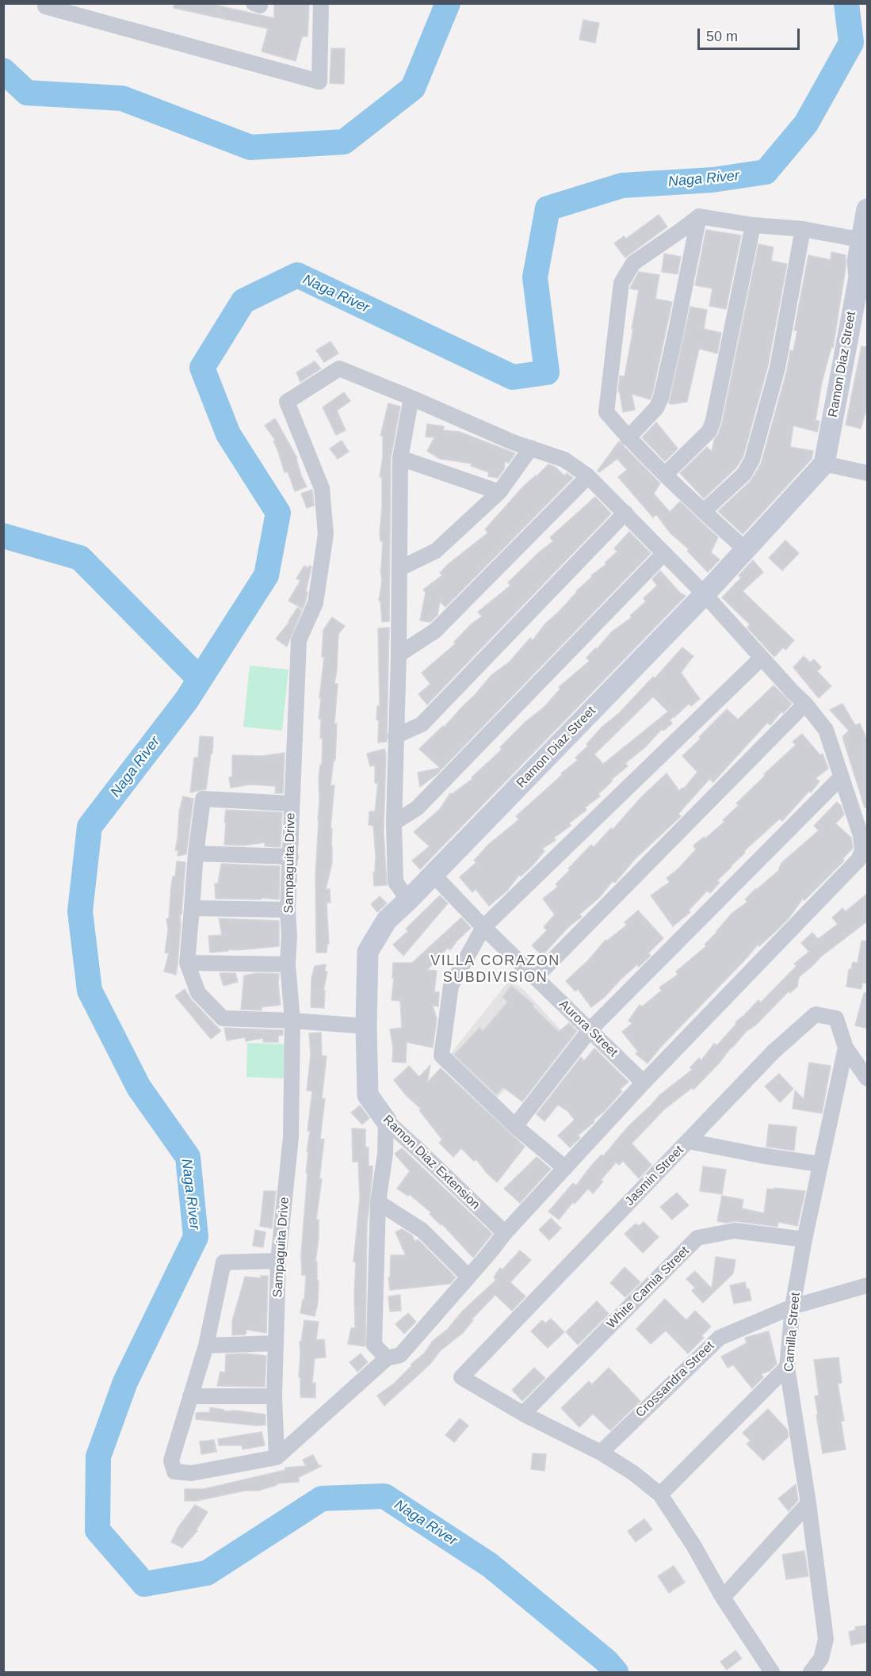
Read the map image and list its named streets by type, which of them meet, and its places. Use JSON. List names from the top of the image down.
{
  "streets": {
    "street": [
      "Ramon Diaz Street",
      "Sampaguita Drive",
      "Aurora Street",
      "Ramon Diaz Extension",
      "Jasmin Street",
      "White Camia Street",
      "Camilla Street",
      "Crossandra Street"
    ]
  },
  "crossings": [
    ["Ramon Diaz Street", "Aurora Street"],
    ["Ramon Diaz Street", "Ramon Diaz Extension"],
    ["Jasmin Street", "White Camia Street"],
    ["Jasmin Street", "Camilla Street"],
    ["White Camia Street", "Camilla Street"],
    ["Camilla Street", "Crossandra Street"]
  ],
  "districts": ["VILLA CORAZON SUBDIVISION"],
  "water": ["Naga River"],
  "scale_bar": "50 m"
}
